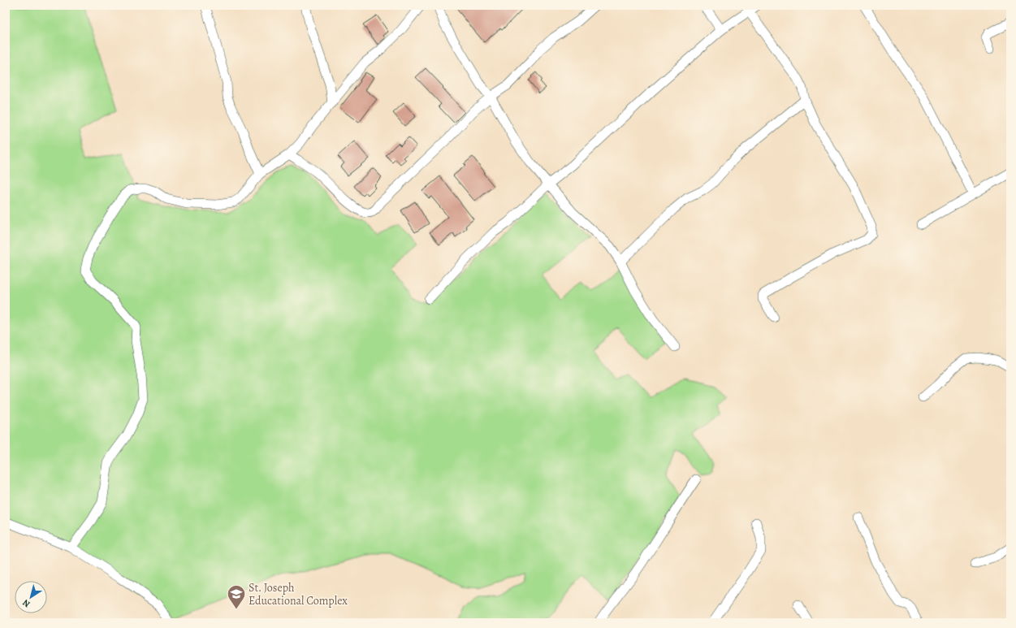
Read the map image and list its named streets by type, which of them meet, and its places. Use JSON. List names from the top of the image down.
{
  "places": {
    "school or university": ["St. Joseph Educational Complex"]
  },
  "north": "bottom left"
}
